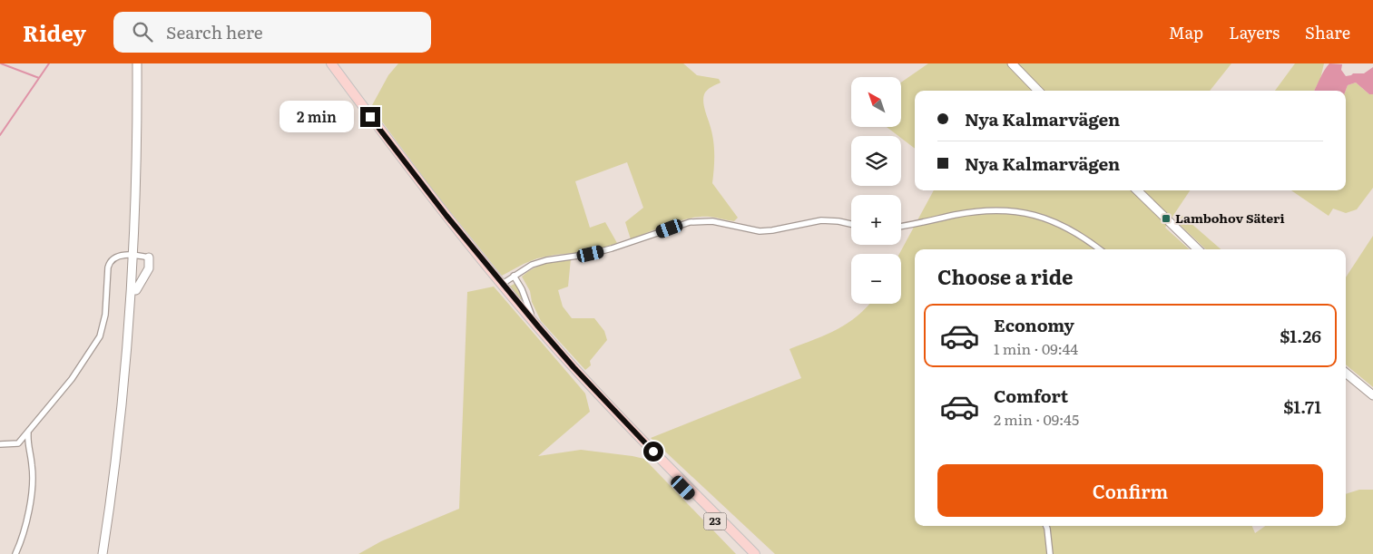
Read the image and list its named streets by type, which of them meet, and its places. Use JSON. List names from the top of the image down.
{
  "streets": {
    "main road": ["23"]
  },
  "places": {
    "transit": ["Lambohov Säteri"]
  },
  "north": "top left",
  "page": {
    "header": "Ridey",
    "search": "Search here",
    "nav": ["Map", "Layers", "Share"],
    "map_buttons": ["+", "−"],
    "banner": ["Nya Kalmarvägen", "Nya Kalmarvägen"],
    "bubble": "2 min",
    "heading": "Choose a ride",
    "list": [
      {
        "name": "Economy",
        "note": "1 min · 09:44",
        "value": "$1.26"
      },
      {
        "name": "Comfort",
        "note": "2 min · 09:45",
        "value": "$1.71"
      }
    ],
    "buttons": "Confirm"
  }
}
